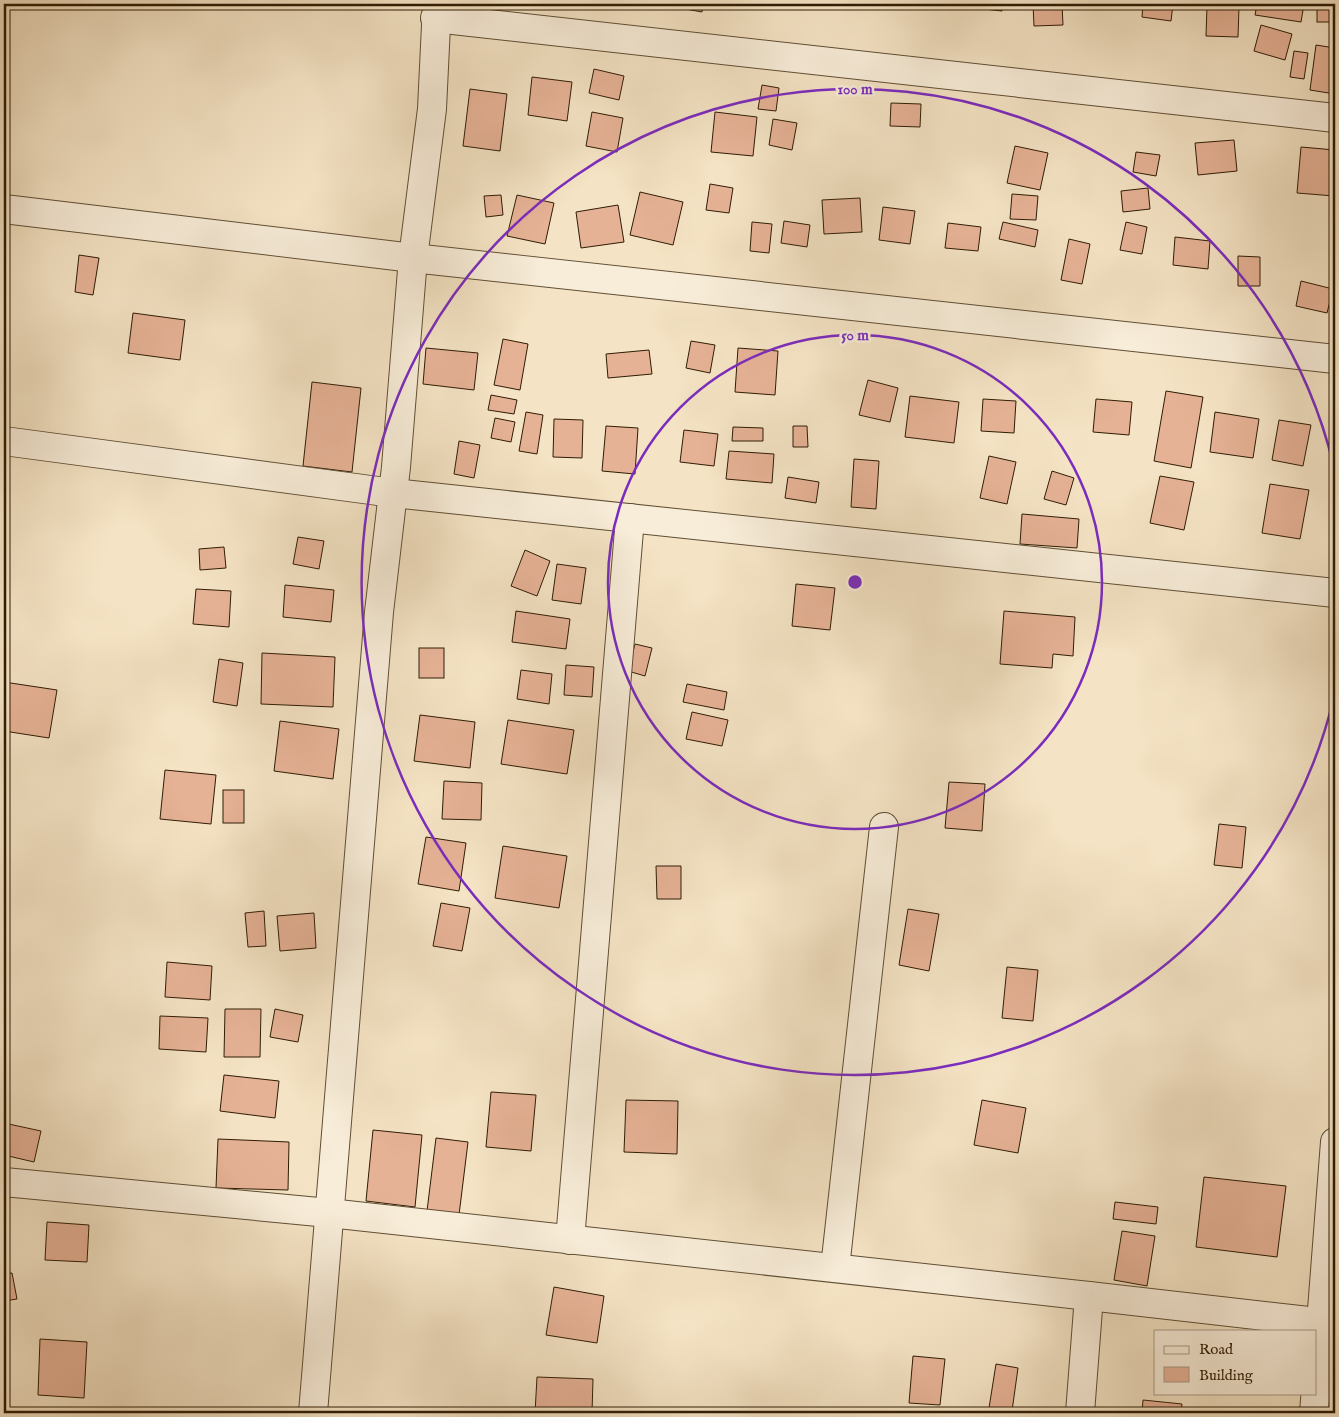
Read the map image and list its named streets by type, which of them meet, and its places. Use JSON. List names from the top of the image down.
{
  "legend": ["Road", "Building"],
  "rings": ["100 m", "50 m"]
}
